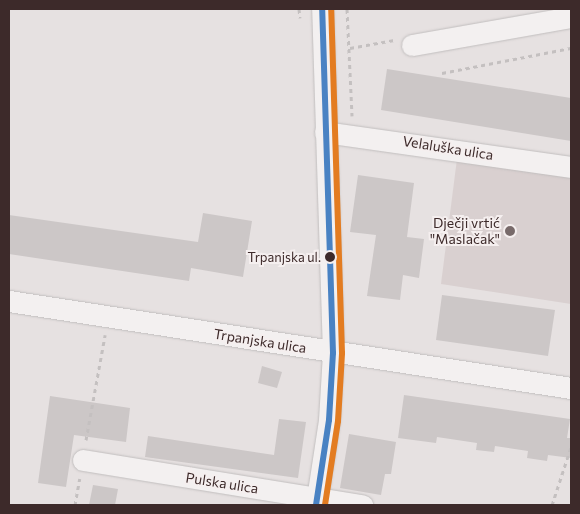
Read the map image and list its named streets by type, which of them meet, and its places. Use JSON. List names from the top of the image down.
{
  "streets": {
    "street": ["Velaluška ulica", "Trpanjska ulica", "Pulska ulica"]
  },
  "places": ["Dječji vrtić \"Maslačak\"", "Trpanjska ul."]
}
